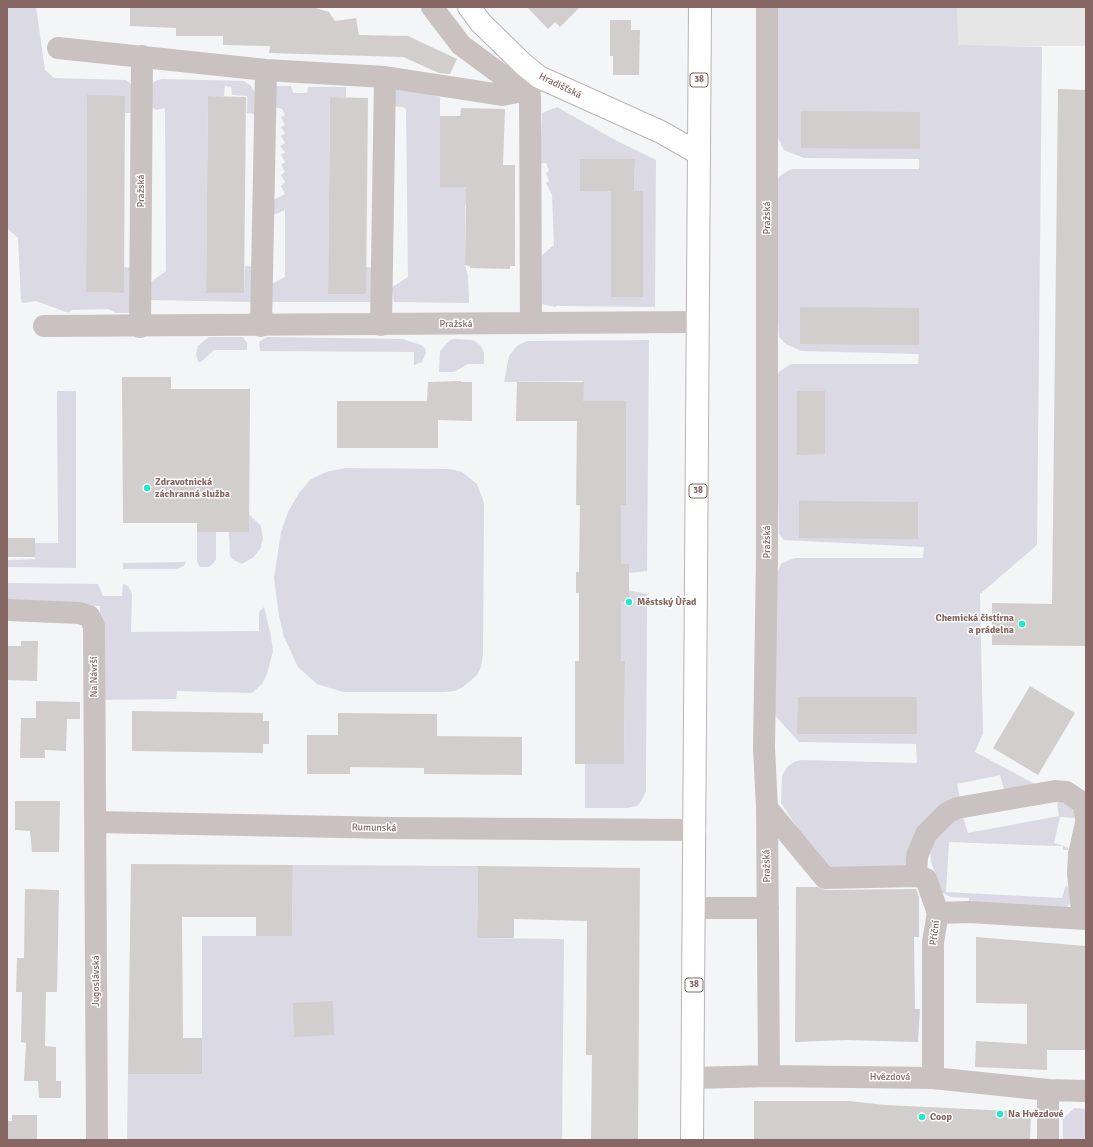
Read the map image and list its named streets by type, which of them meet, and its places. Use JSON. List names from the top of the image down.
{
  "streets": {
    "main road": ["38", "Hradišťská"],
    "street": [
      "Pražská",
      "Na Návrší",
      "Rumunská",
      "Příční",
      "Jugoslávská",
      "Hvězdová"
    ]
  },
  "crossings": [
    ["38", "Hradišťská"],
    ["38", "Pražská"],
    ["38", "Rumunská"],
    ["38", "Hvězdová"],
    ["Pražská", "Hvězdová"],
    ["Na Návrší", "Rumunská"],
    ["Na Návrší", "Jugoslávská"],
    ["Rumunská", "Jugoslávská"],
    ["Příční", "Hvězdová"]
  ],
  "places": [
    "Zdravotnická záchranná služba",
    "Městský Ùřad",
    "Chemická čistírna a prádelna",
    "Na Hvězdové",
    "Coop"
  ]
}
